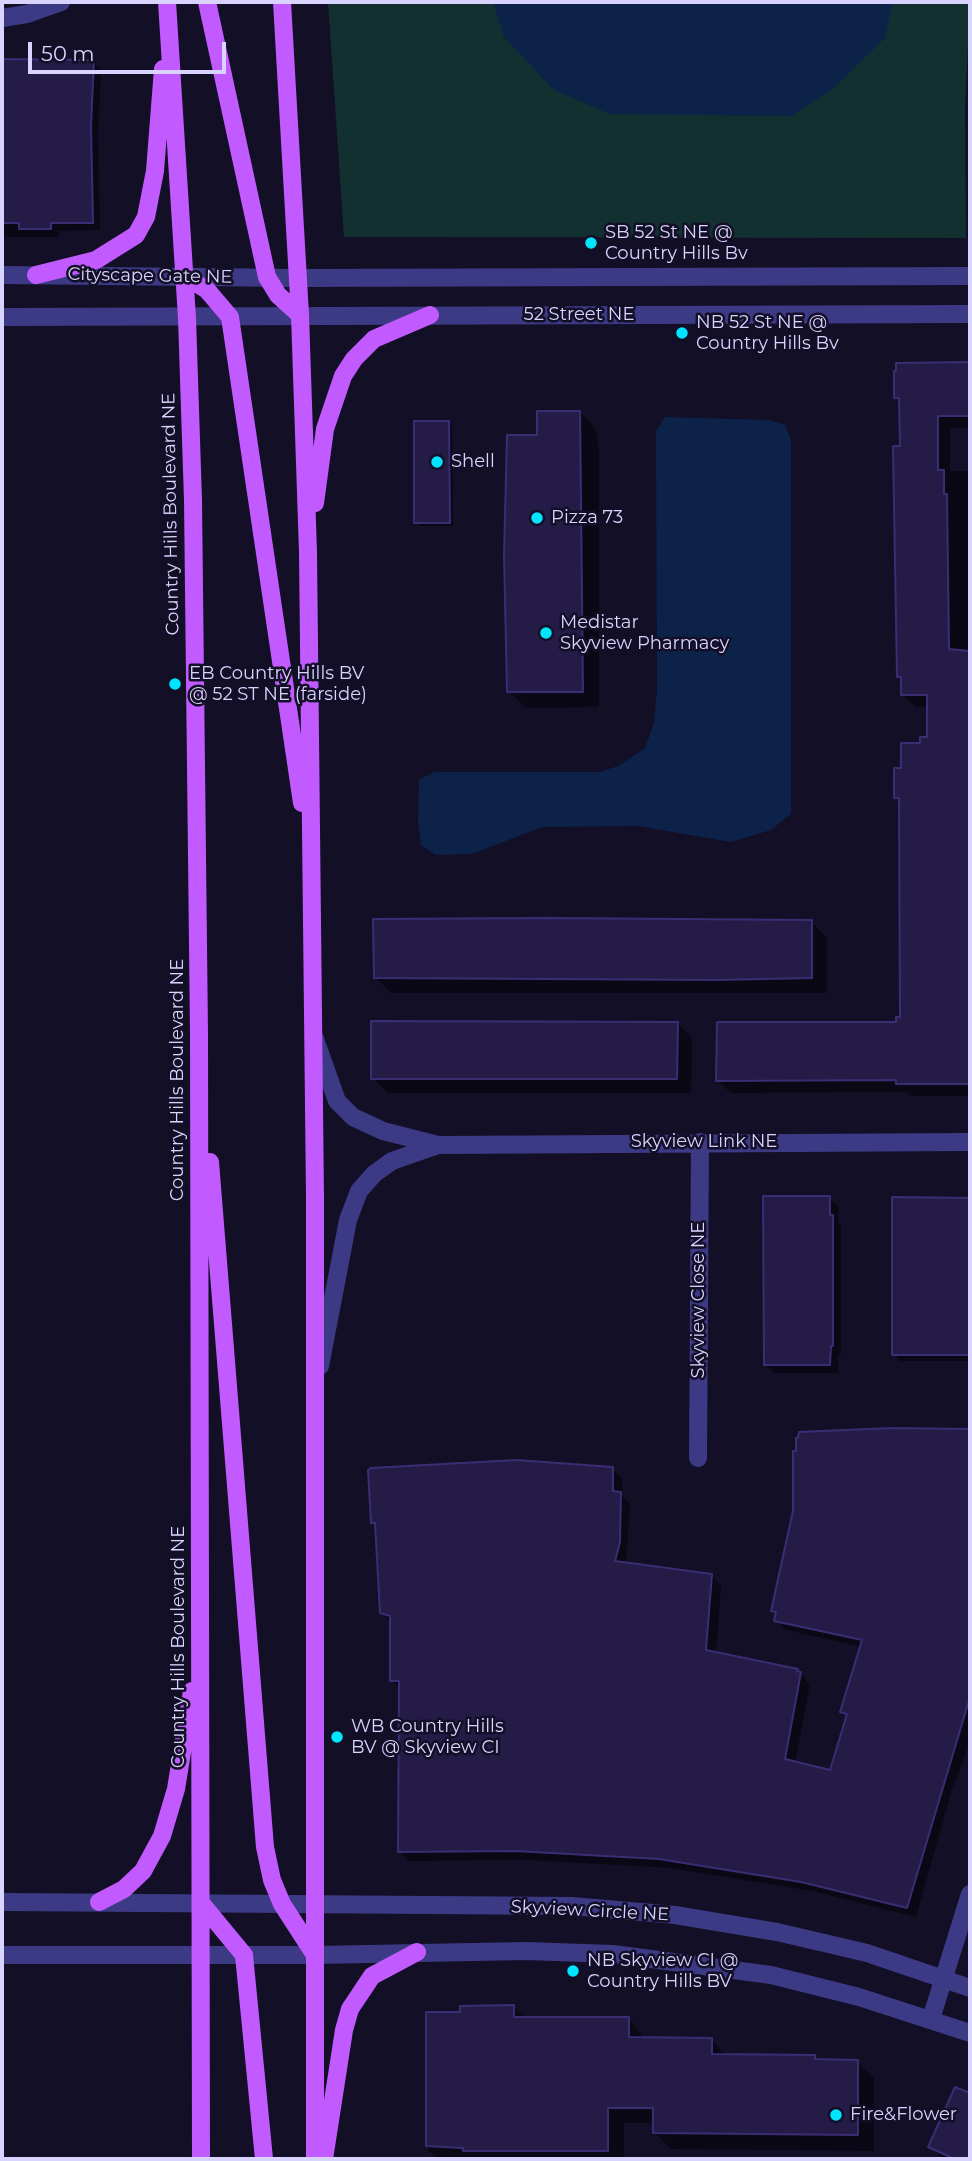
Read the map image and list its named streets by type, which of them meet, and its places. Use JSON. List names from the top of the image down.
{
  "streets": {
    "main road": ["Country Hills Boulevard NE"],
    "street": [
      "Cityscape Gate NE",
      "52 Street NE",
      "Skyview Link NE",
      "Skyview Close NE",
      "Skyview Circle NE"
    ]
  },
  "crossings": [
    ["Cityscape Gate NE", "Country Hills Boulevard NE"],
    ["52 Street NE", "Country Hills Boulevard NE"],
    ["Country Hills Boulevard NE", "Skyview Circle NE"],
    ["Skyview Link NE", "Skyview Close NE"]
  ],
  "places": [
    "SB 52 St NE @ Country Hills Bv",
    "NB 52 St NE @ Country Hills Bv",
    "Shell",
    "Pizza 73",
    "Medistar Skyview Pharmacy",
    "EB Country Hills BV @ 52 ST NE (farside)",
    "WB Country Hills BV @ Skyview CI",
    "NB Skyview CI @ Country Hills BV",
    "Fire&Flower"
  ],
  "scale_bar": "50 m"
}
